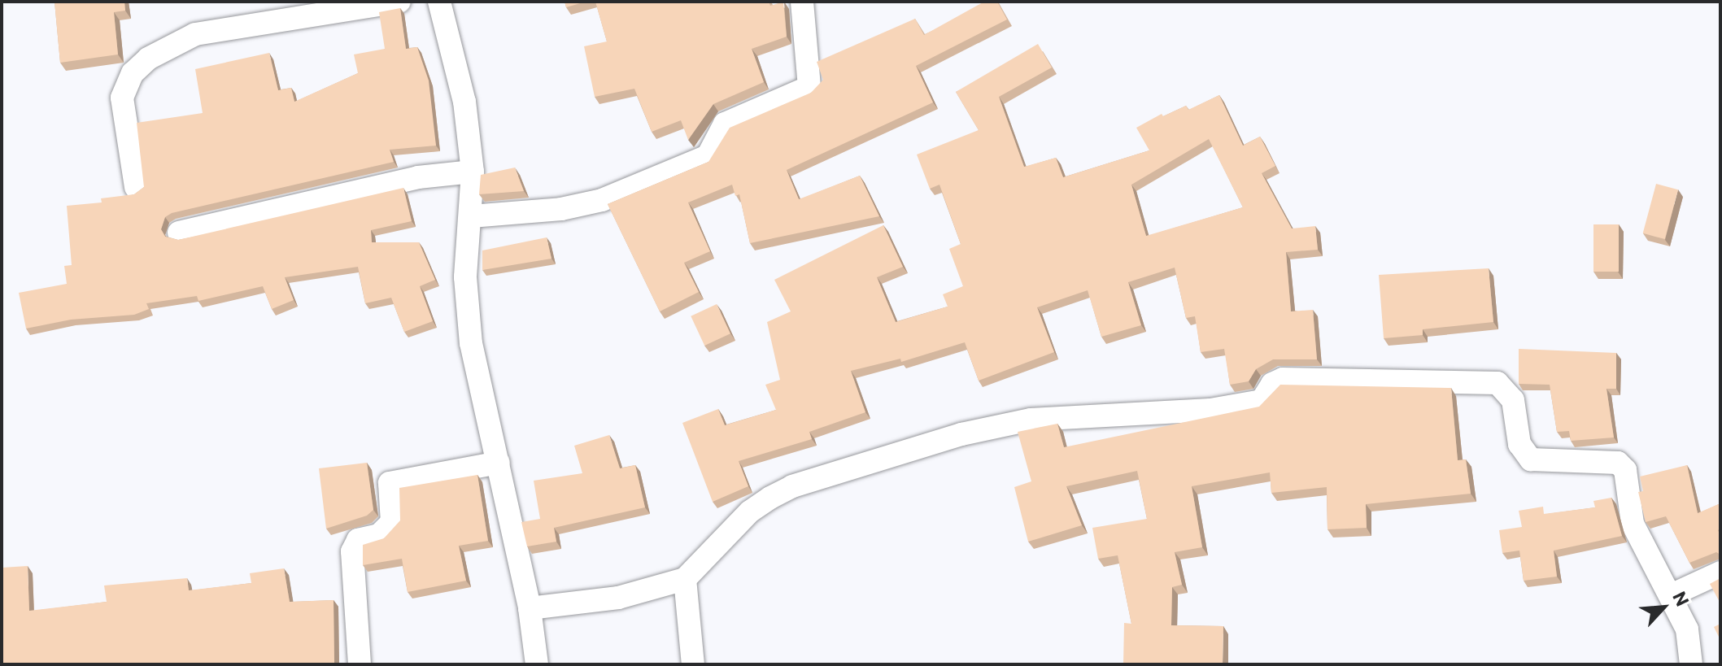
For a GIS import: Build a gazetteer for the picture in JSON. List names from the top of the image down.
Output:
{
  "north": "top right"
}
